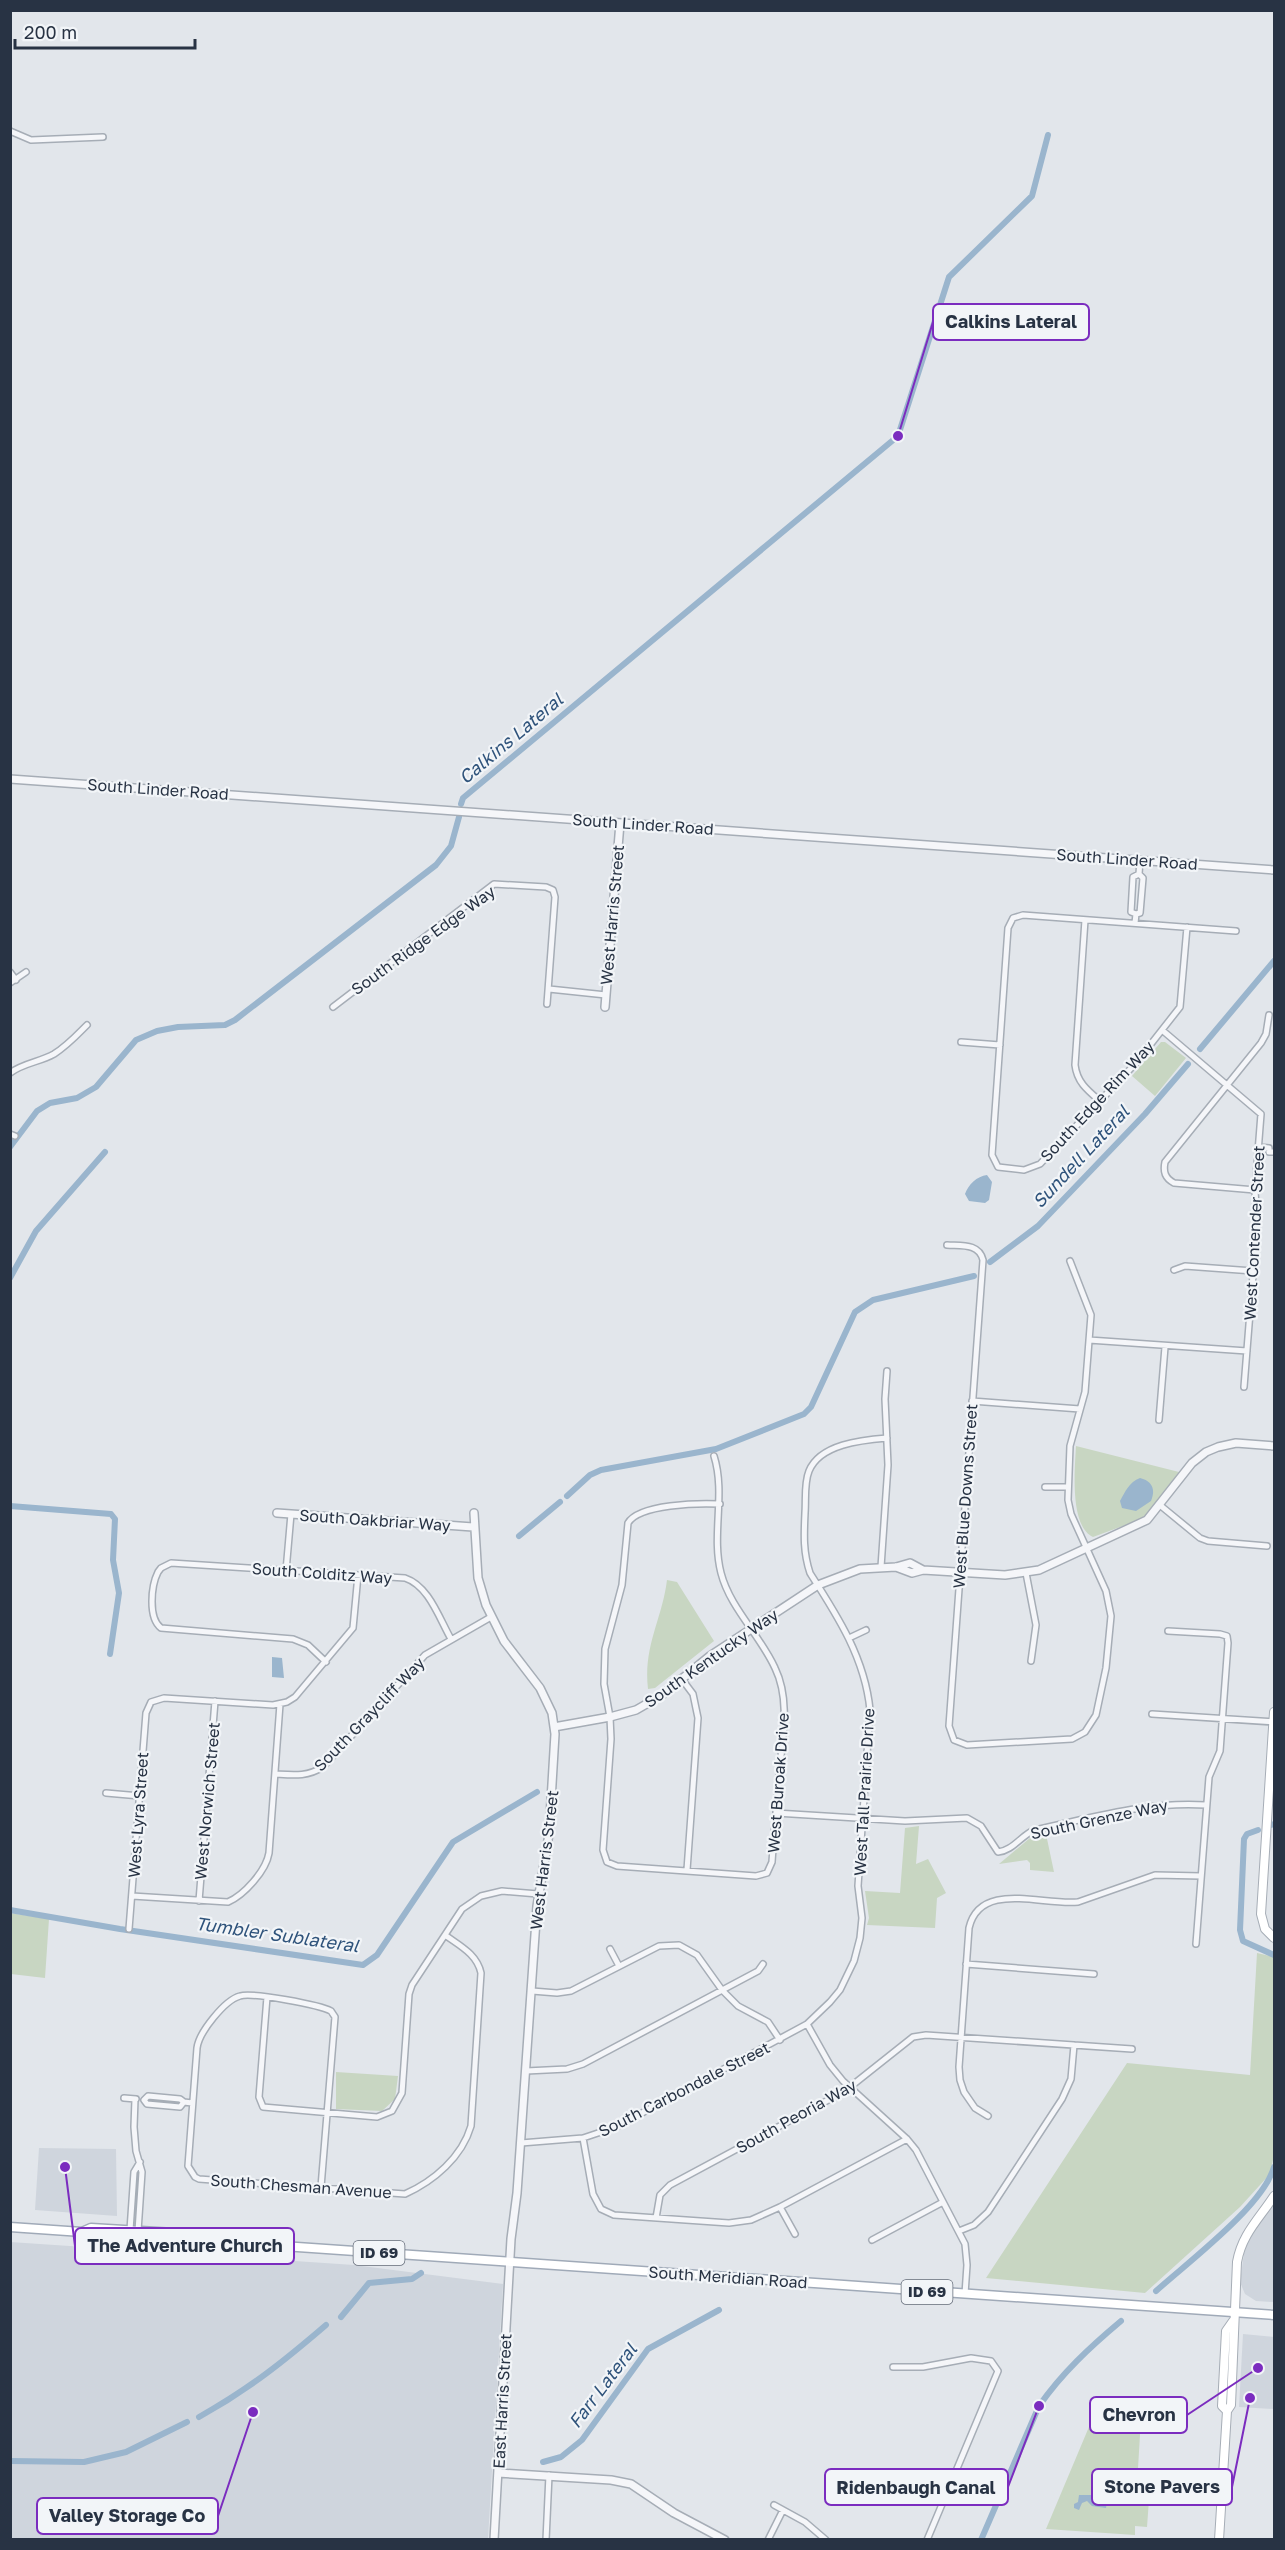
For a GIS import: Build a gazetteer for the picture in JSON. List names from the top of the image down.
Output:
{
  "streets": {
    "main road": ["ID 69", "South Meridian Road"],
    "street": [
      "South Linder Road",
      "West Harris Street",
      "South Ridge Edge Way",
      "South Edge Rim Way",
      "West Contender Street",
      "West Blue Downs Street",
      "South Oakbriar Way",
      "South Colditz Way",
      "South Kentucky Way",
      "South Graycliff Way",
      "West Buroak Drive",
      "West Tall Prairie Drive",
      "West Norwich Street",
      "West Lyra Street",
      "South Grenze Way",
      "South Carbondale Street",
      "South Peoria Way",
      "South Chesman Avenue",
      "East Harris Street"
    ]
  },
  "crossings": [
    ["South Linder Road", "West Harris Street"],
    ["West Harris Street", "South Oakbriar Way"],
    ["West Harris Street", "South Kentucky Way"],
    ["West Harris Street", "South Graycliff Way"],
    ["West Harris Street", "South Carbondale Street"],
    ["West Harris Street", "South Meridian Road"],
    ["West Harris Street", "East Harris Street"],
    ["West Blue Downs Street", "South Kentucky Way"],
    ["South Colditz Way", "South Graycliff Way"],
    ["South Kentucky Way", "West Buroak Drive"],
    ["South Kentucky Way", "West Tall Prairie Drive"],
    ["West Tall Prairie Drive", "South Grenze Way"],
    ["West Tall Prairie Drive", "South Carbondale Street"],
    ["West Norwich Street", "West Lyra Street"],
    ["South Meridian Road", "East Harris Street"]
  ],
  "water": [
    "Calkins Lateral",
    "Sundell Lateral",
    "Tumbler Sublateral",
    "Farr Lateral"
  ],
  "places": [
    "Calkins Lateral",
    "The Adventure Church",
    "Chevron",
    "Stone Pavers",
    "Ridenbaugh Canal",
    "Valley Storage Co"
  ],
  "scale_bar": "200 m"
}
